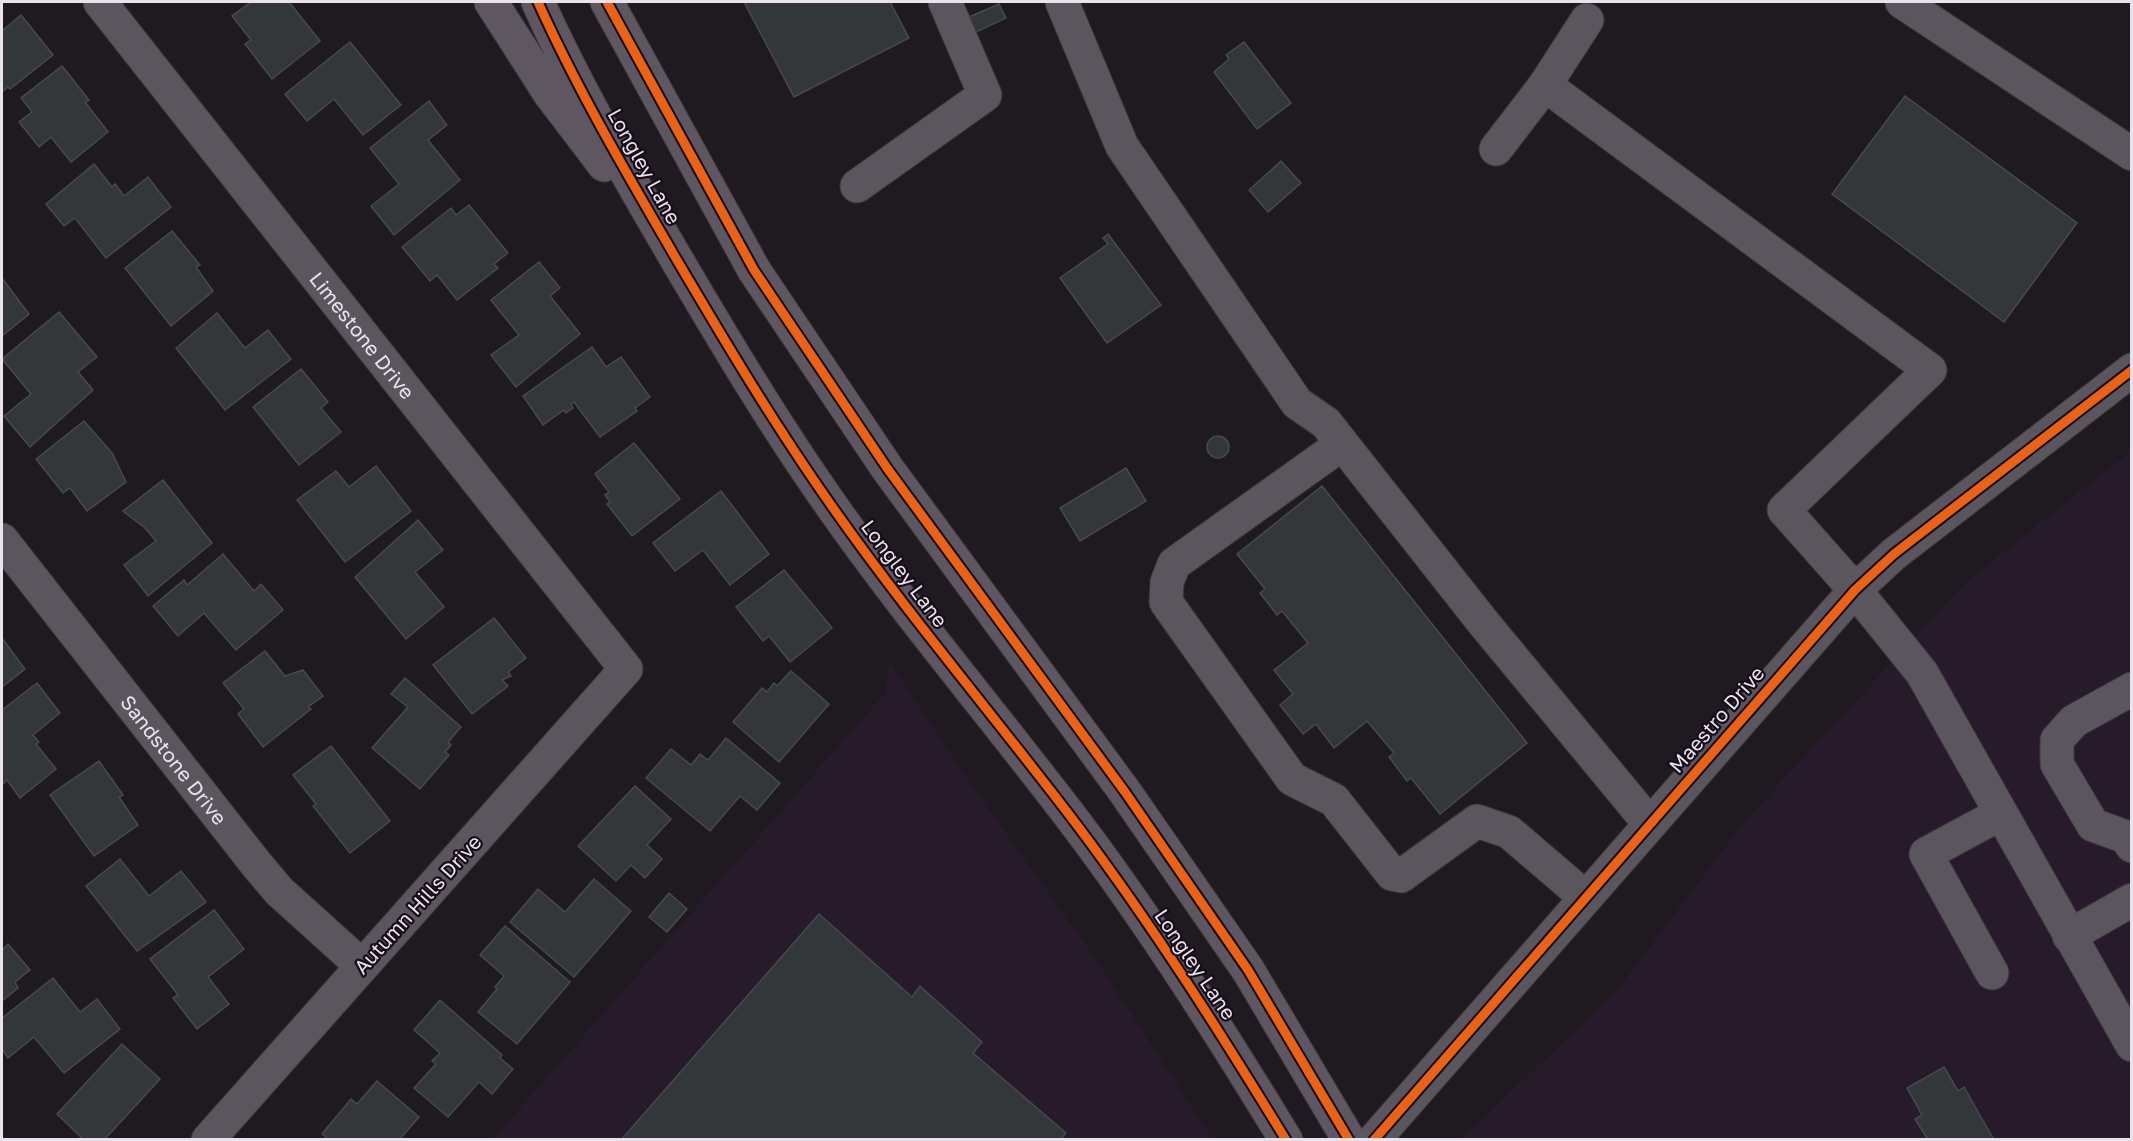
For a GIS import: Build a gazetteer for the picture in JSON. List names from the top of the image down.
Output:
{
  "streets": {
    "main road": ["Longley Lane"],
    "street": [
      "Limestone Drive",
      "Maestro Drive",
      "Sandstone Drive",
      "Autumn Hills Drive"
    ]
  },
  "crossings": [
    ["Limestone Drive", "Autumn Hills Drive"],
    ["Sandstone Drive", "Autumn Hills Drive"]
  ]
}
